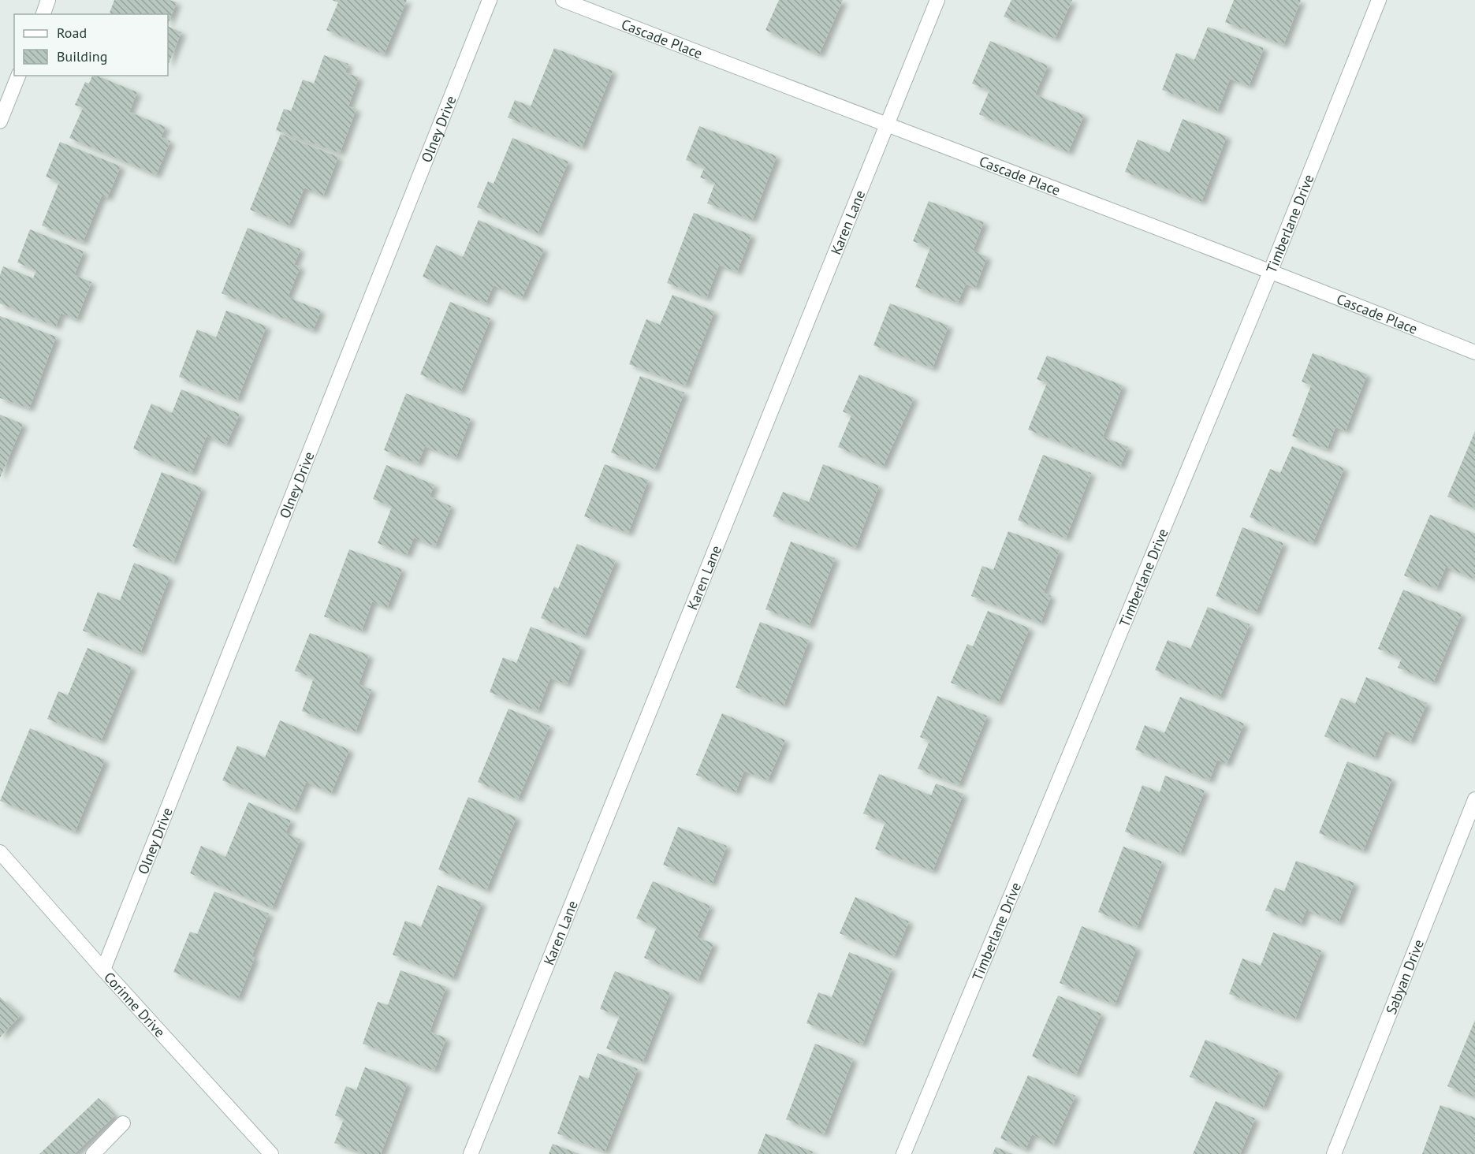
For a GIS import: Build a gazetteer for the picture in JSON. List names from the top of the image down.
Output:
{
  "streets": {
    "street": [
      "Cascade Place",
      "Olney Drive",
      "Karen Lane",
      "Timberlane Drive",
      "Sabyan Drive",
      "Corinne Drive"
    ]
  },
  "crossings": [
    ["Cascade Place", "Karen Lane"],
    ["Cascade Place", "Timberlane Drive"],
    ["Olney Drive", "Corinne Drive"]
  ],
  "legend": ["Road", "Building"]
}
